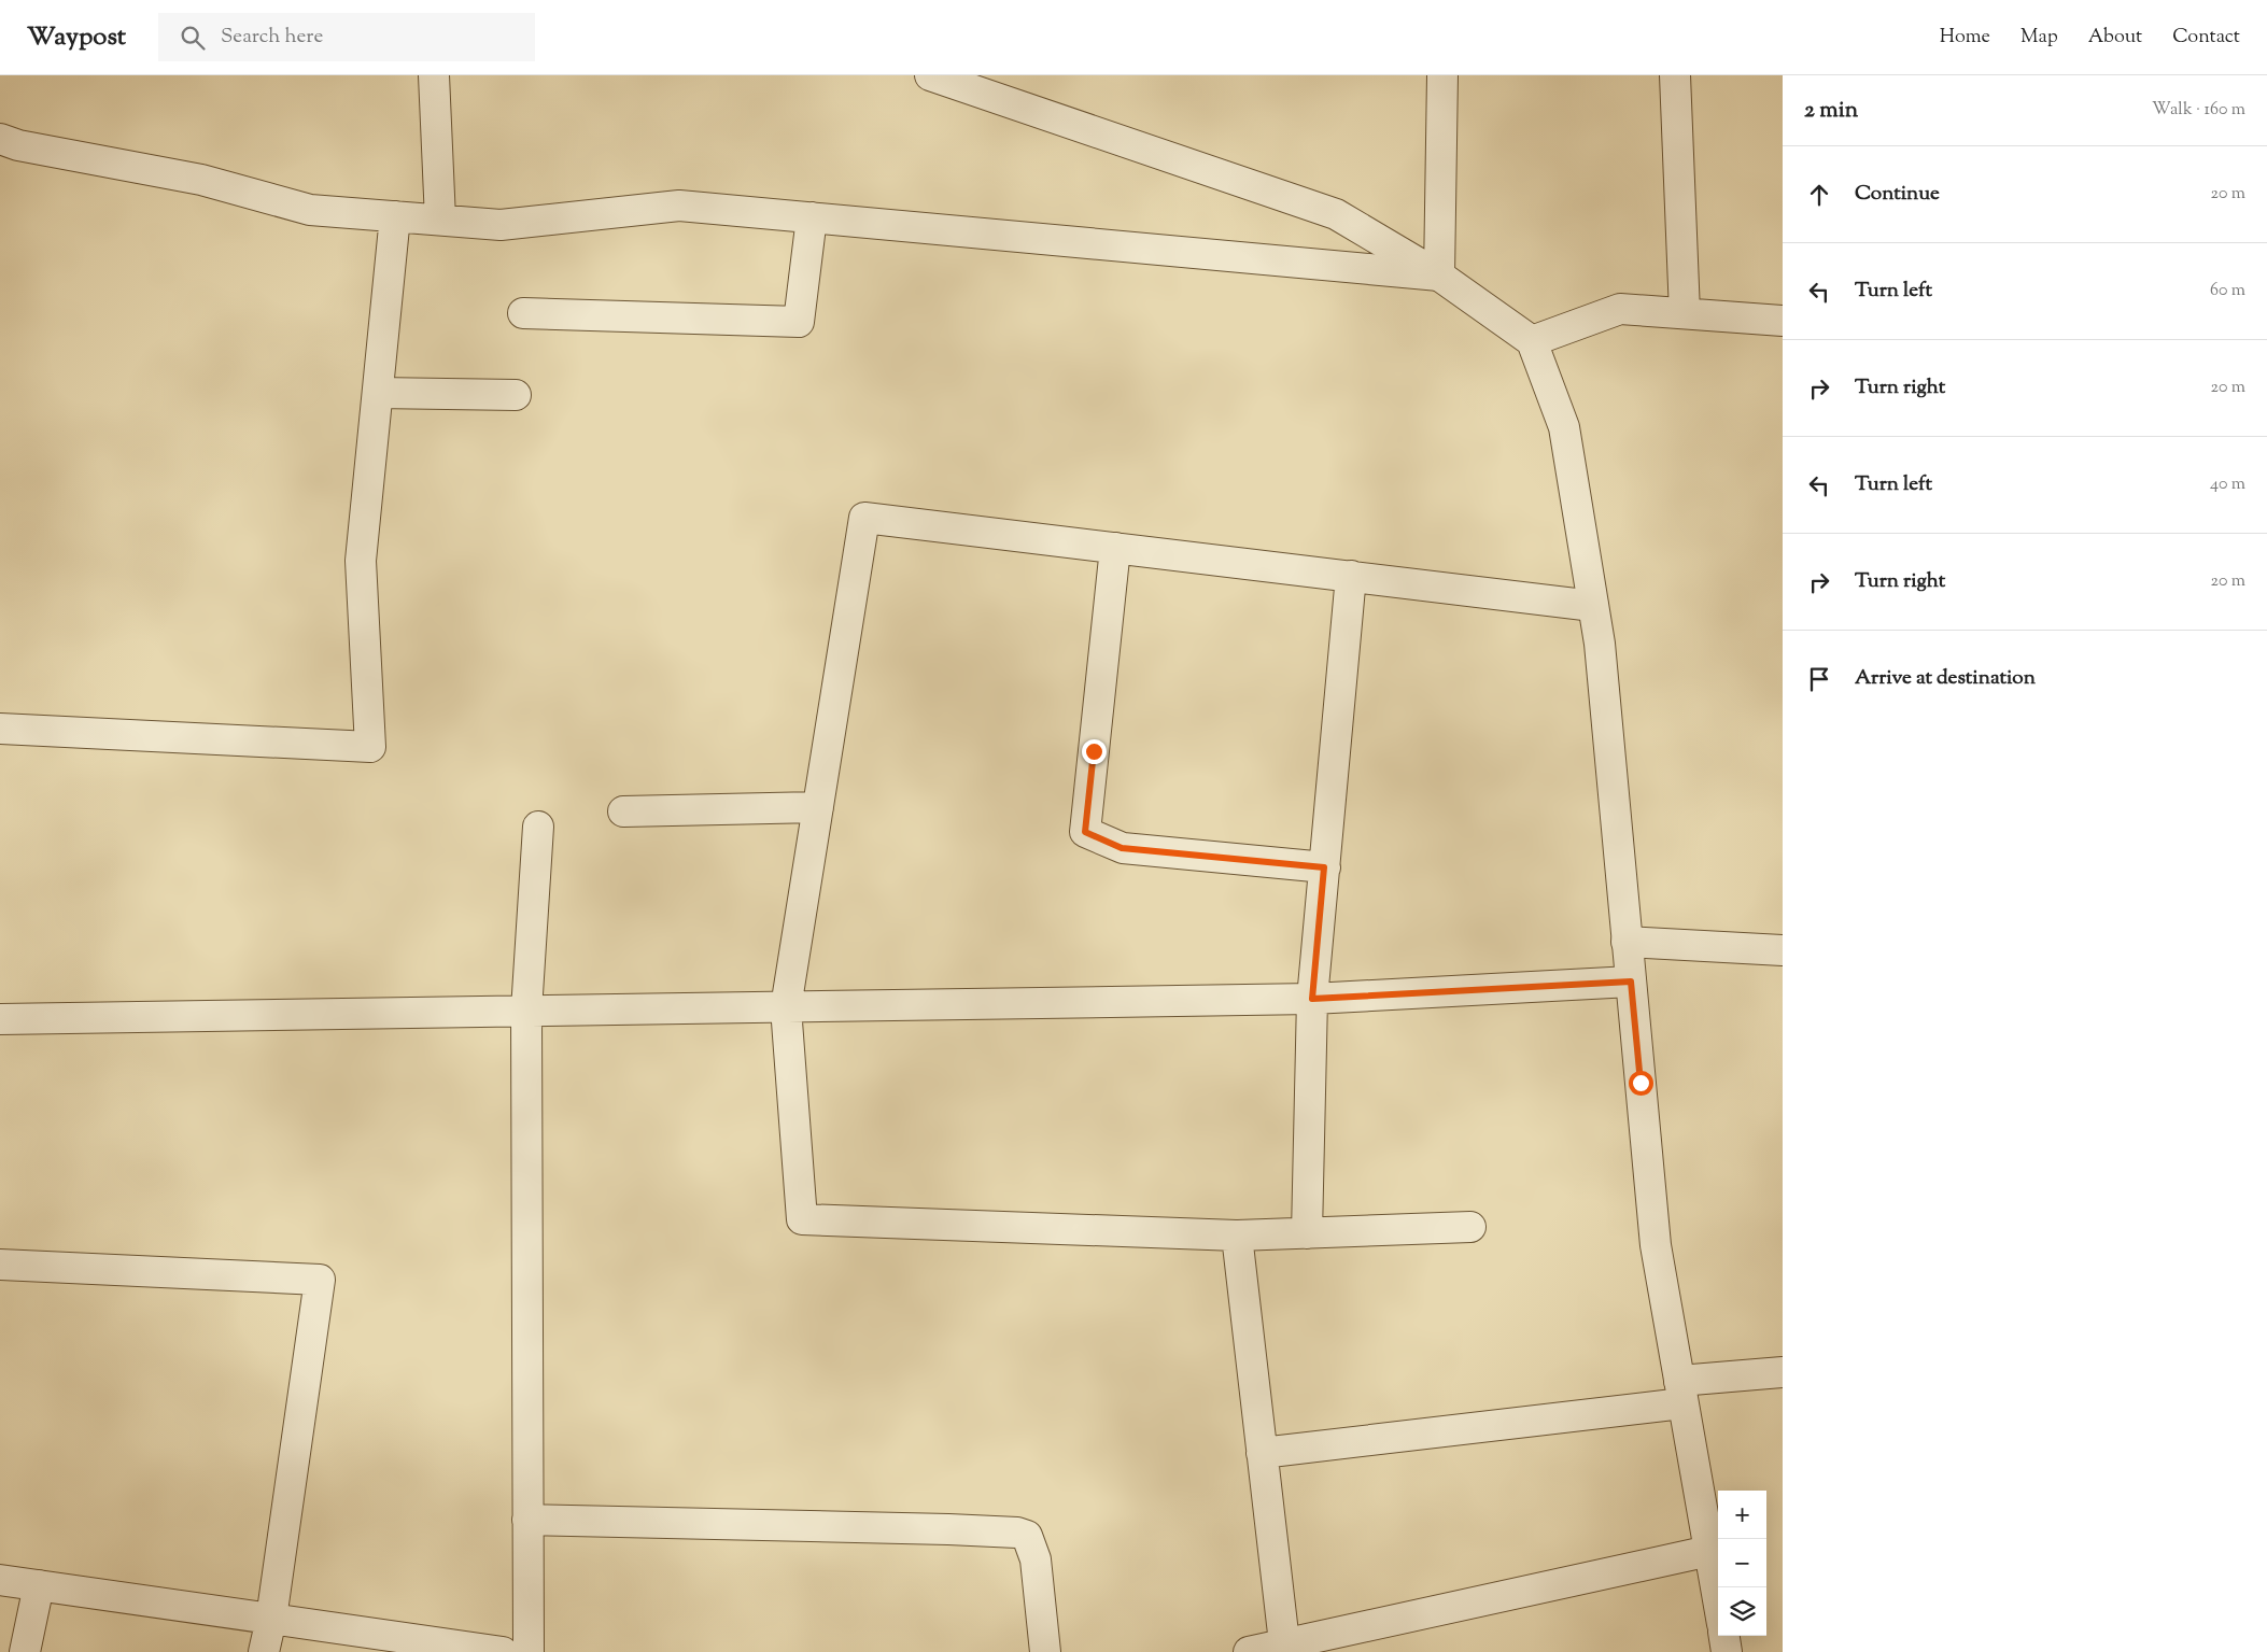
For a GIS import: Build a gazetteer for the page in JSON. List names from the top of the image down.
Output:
{
  "page": {
    "header": "Waypost",
    "search": "Search here",
    "nav": [
      "Home",
      "Map",
      "About",
      "Contact"
    ],
    "heading": ["2 min", "Walk · 160 m"],
    "list": [
      ["Continue", "20 m"],
      ["Turn left", "60 m"],
      ["Turn right", "20 m"],
      ["Turn left", "40 m"],
      ["Turn right", "20 m"],
      "Arrive at destination"
    ],
    "map_buttons": ["+", "−"]
  }
}
